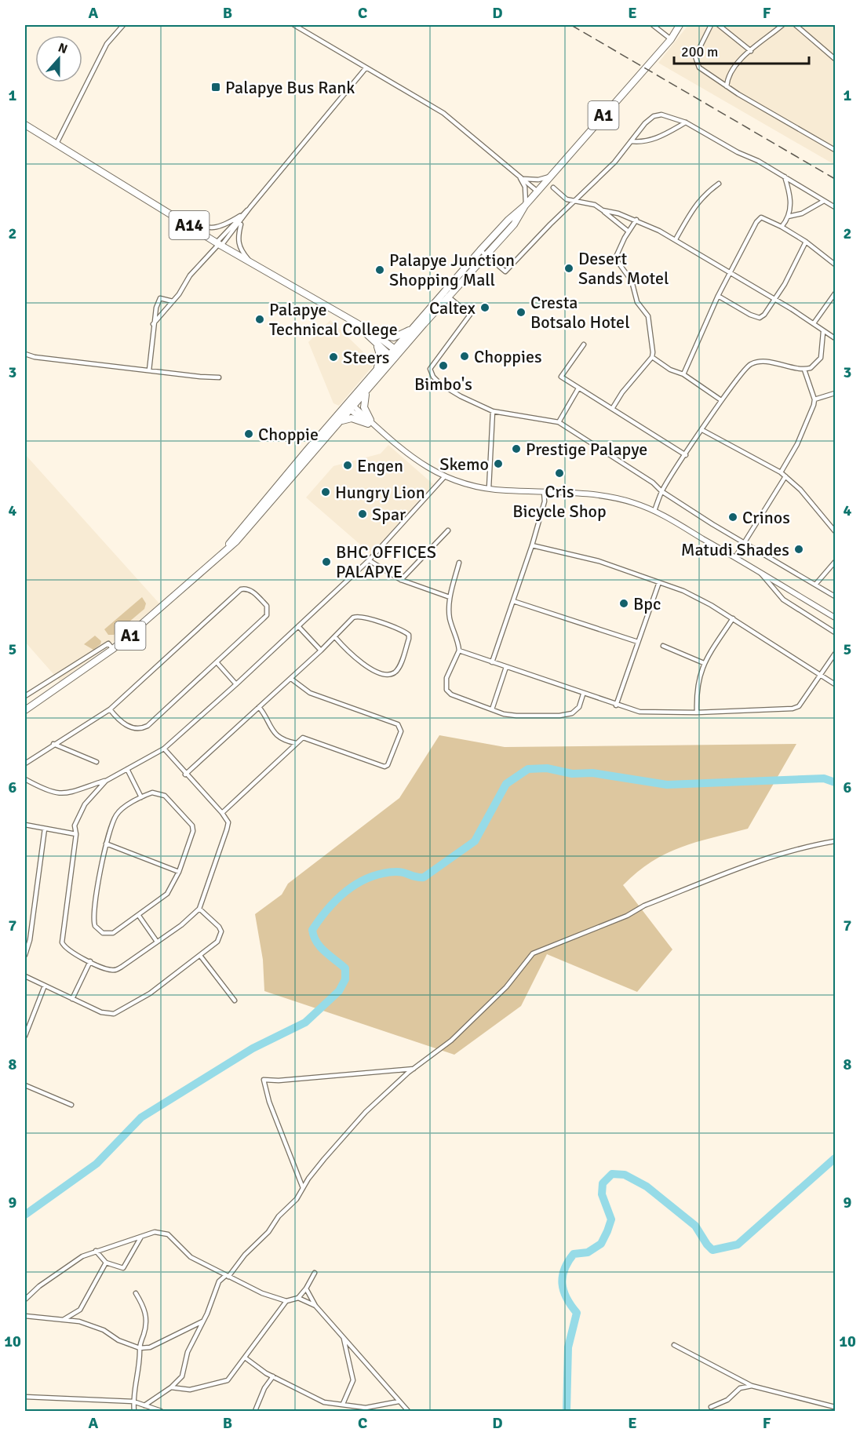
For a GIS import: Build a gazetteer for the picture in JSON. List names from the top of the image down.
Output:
{
  "streets": {
    "highway": ["A1", "A14"]
  },
  "crossings": [
    ["A1", "A14"]
  ],
  "places": {
    "transit": ["Palapye Bus Rank"],
    "other": [
      "Desert Sands Motel",
      "Palapye Junction Shopping Mall",
      "Caltex",
      "Cresta Botsalo Hotel",
      "Palapye Technical College",
      "Choppies",
      "Steers",
      "Bimbo's",
      "Choppie",
      "Prestige Palapye",
      "Skemo",
      "Engen",
      "Cris Bicycle Shop",
      "Hungry Lion",
      "Spar",
      "Crinos",
      "Matudi Shades",
      "BHC OFFICES PALAPYE",
      "Bpc"
    ]
  },
  "scale_bar": "200 m",
  "north": "top",
  "grid": {
    "columns": [
      "A",
      "B",
      "C",
      "D",
      "E",
      "F"
    ],
    "rows": [
      "1",
      "2",
      "3",
      "4",
      "5",
      "6",
      "7",
      "8",
      "9",
      "10"
    ]
  }
}
